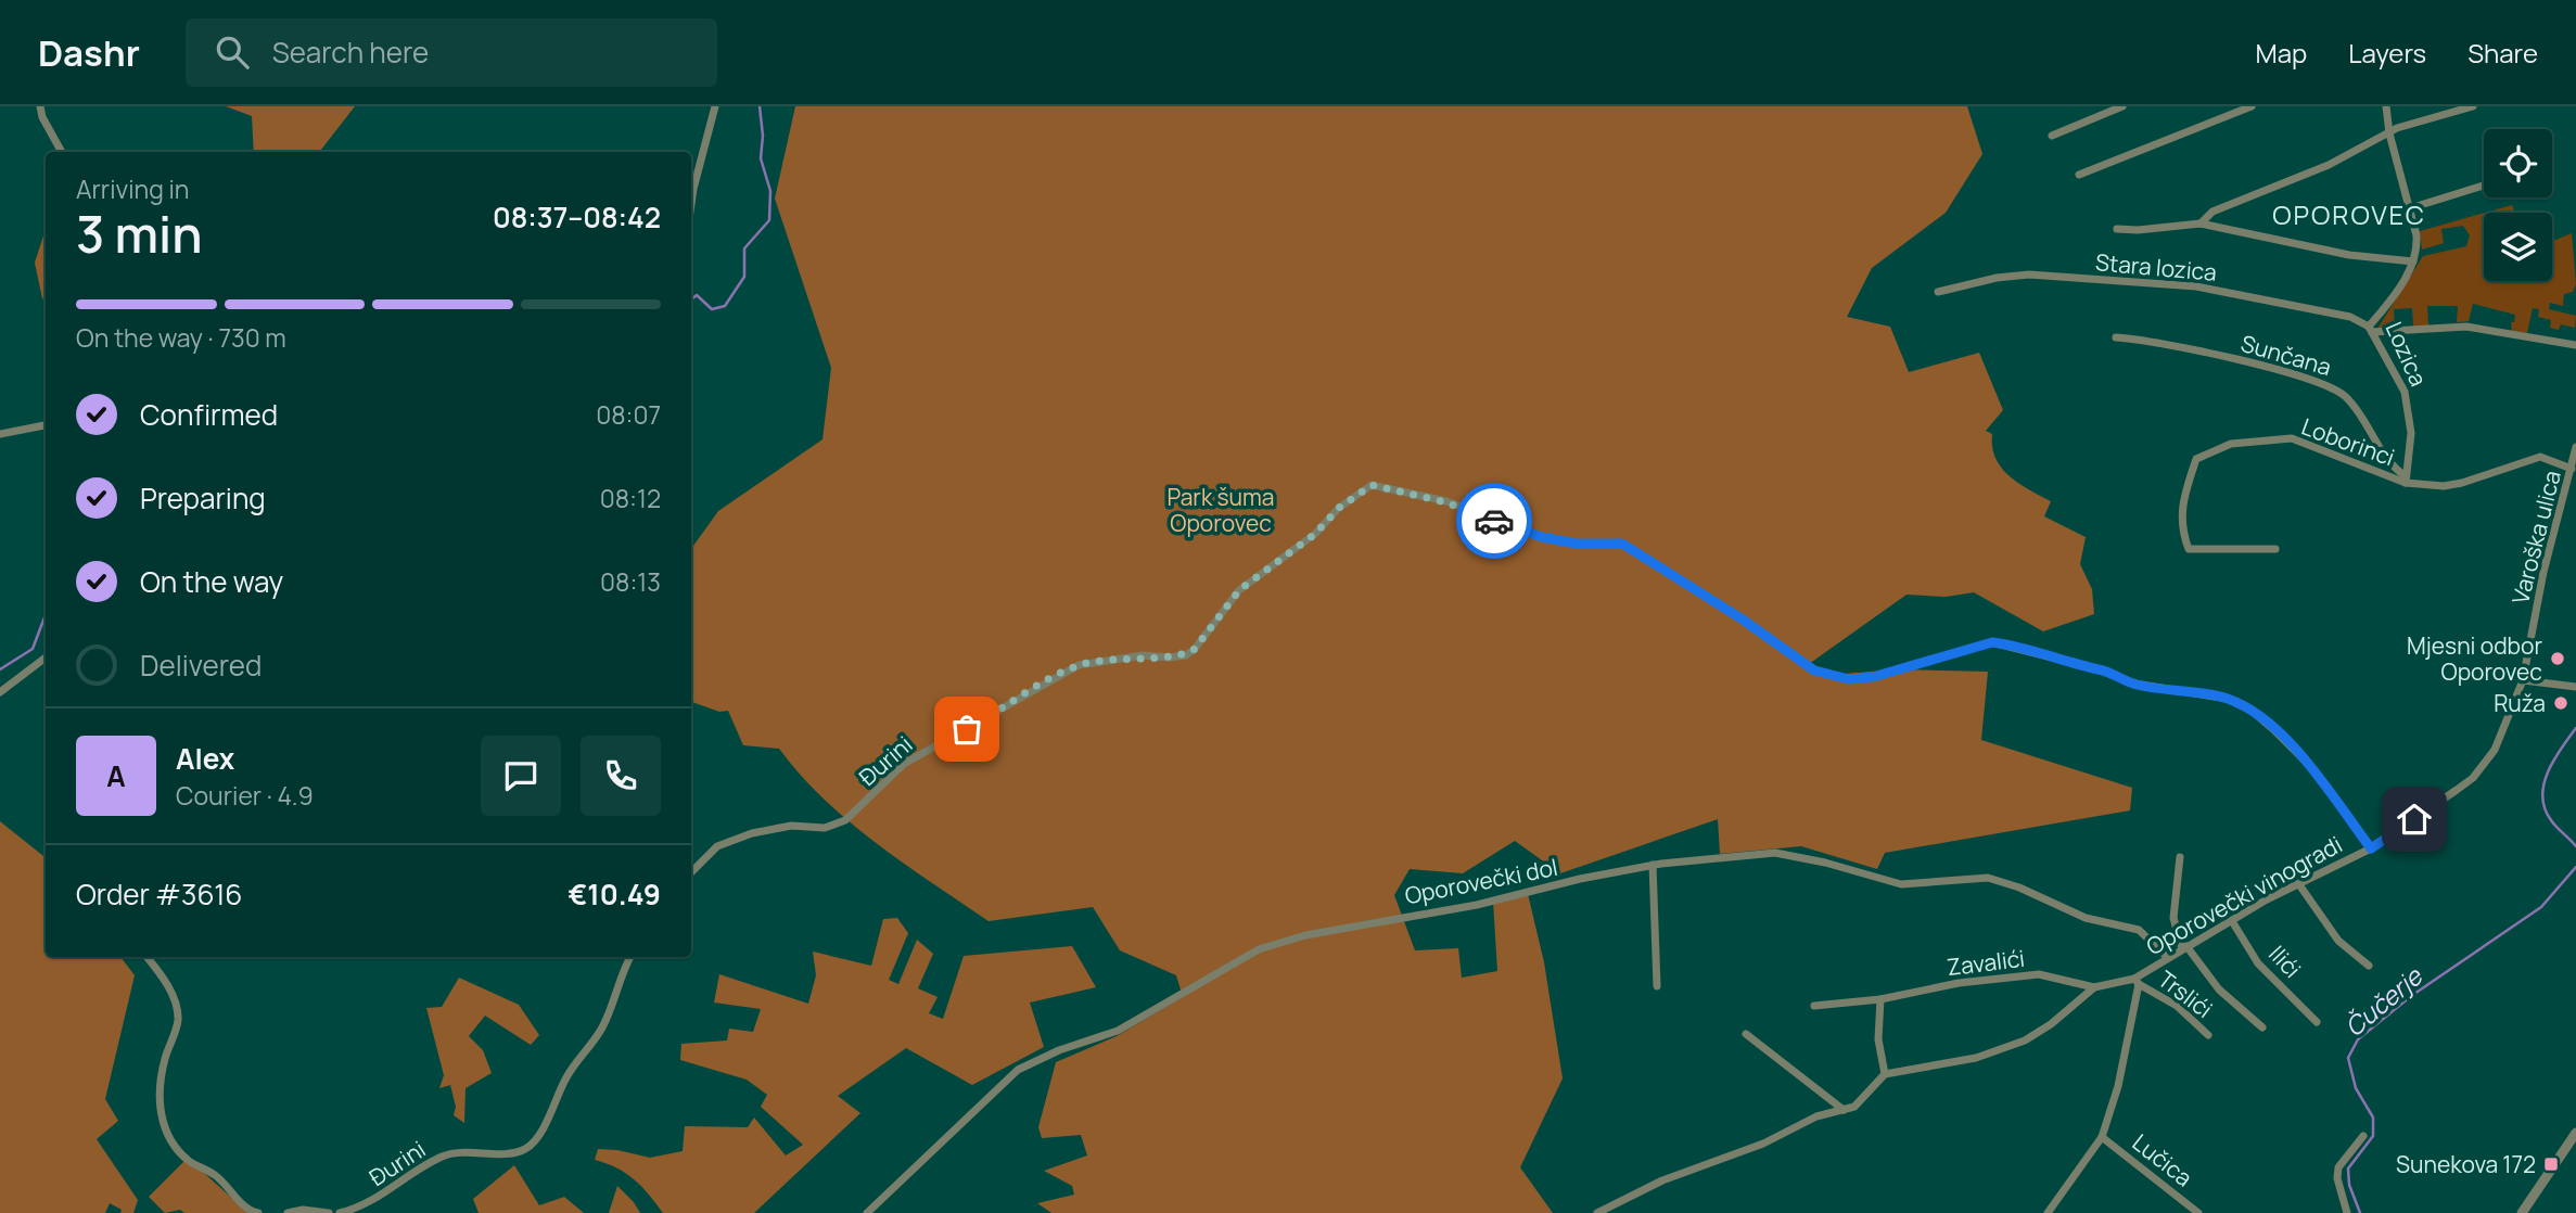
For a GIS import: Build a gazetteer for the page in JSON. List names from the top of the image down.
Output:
{
  "streets": {
    "street": [
      "Stara lozica",
      "Lozica",
      "Sunčana",
      "Loborinci",
      "Varoška ulica",
      "Đurini",
      "Oporovečki dol",
      "Oporovečki vinogradi",
      "Ilići",
      "Zavalići",
      "Trslići",
      "Lučica"
    ]
  },
  "crossings": [
    ["Stara lozica", "Lozica"],
    ["Lozica", "Sunčana"],
    ["Lozica", "Loborinci"],
    ["Sunčana", "Loborinci"],
    ["Loborinci", "Varoška ulica"],
    ["Varoška ulica", "Oporovečki vinogradi"],
    ["Đurini", "Oporovečki vinogradi"],
    ["Oporovečki dol", "Oporovečki vinogradi"],
    ["Oporovečki vinogradi", "Ilići"],
    ["Oporovečki vinogradi", "Zavalići"],
    ["Oporovečki vinogradi", "Trslići"]
  ],
  "districts": ["OPOROVEC"],
  "water": ["Čučerje"],
  "parks": ["Park šuma Oporovec"],
  "places": {
    "other": ["Mjesni odbor Oporovec", "Ruža"],
    "transit": ["Sunekova 172"]
  },
  "page": {
    "header": "Dashr",
    "search": "Search here",
    "nav": ["Map", "Layers", "Share"],
    "heading": ["3 min", "Arriving in", "08:37–08:42"],
    "panel": [
      "Alex",
      "Courier · 4.9",
      "Order #3616",
      "€10.49"
    ],
    "bar": "On the way · 730 m",
    "list": [
      ["Confirmed", "08:07"],
      ["Preparing", "08:12"],
      ["On the way", "08:13"],
      "Delivered"
    ],
    "round": "A"
  }
}
